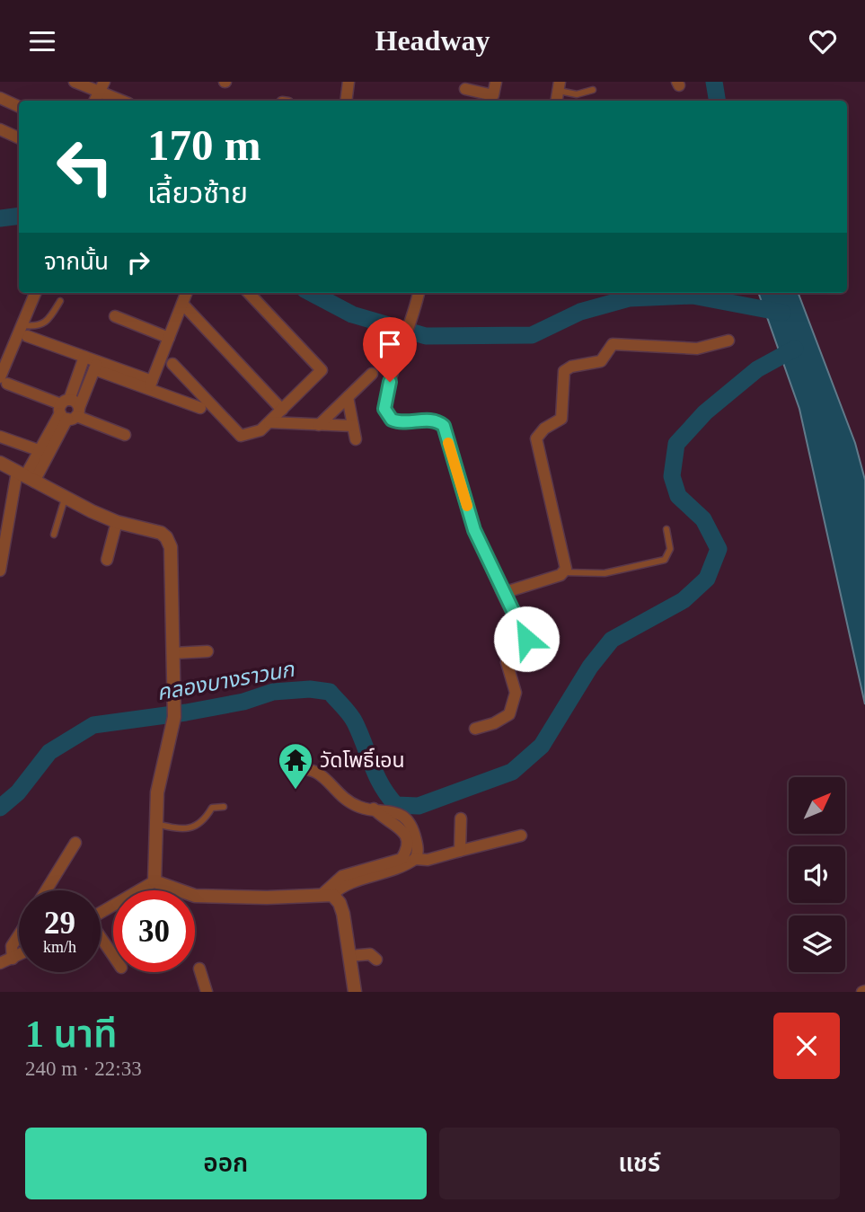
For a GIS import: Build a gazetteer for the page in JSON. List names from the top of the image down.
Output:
{
  "water": ["คลองบางราวนก"],
  "places": {
    "temple": ["วัดโพธิ์เอน"]
  },
  "north": "top right",
  "page": {
    "header": "Headway",
    "turn": ["170 m", "เลี้ยวซ้าย"],
    "then": "จากนั้น",
    "speed": "29 km/h",
    "limit": "30",
    "heading": ["1 นาที", "240 m · 22:33"],
    "buttons": ["ออก", "แชร์"]
  }
}
